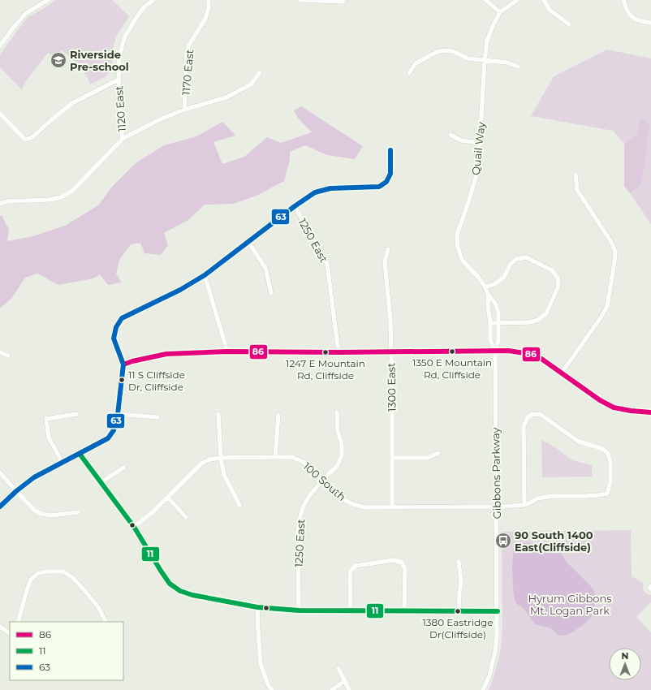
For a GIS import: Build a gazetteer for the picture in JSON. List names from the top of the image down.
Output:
{
  "streets": {
    "street": [
      "1170 East",
      "1120 East",
      "Quail Way",
      "1250 East",
      "1300 East",
      "Gibbons Parkway",
      "100 South"
    ]
  },
  "crossings": [
    ["Quail Way", "Gibbons Parkway"],
    ["1250 East", "100 South"],
    ["1300 East", "100 South"],
    ["Gibbons Parkway", "100 South"]
  ],
  "parks": ["Hyrum Gibbons Mt. Logan Park"],
  "places": {
    "school or university": ["Riverside Pre-school"],
    "other": [
      "1350 E Mountain Rd, Cliffside",
      "1247 E Mountain Rd, Cliffside",
      "11 S Cliffside Dr, Cliffside",
      "1380 Eastridge Dr(Cliffside)"
    ],
    "bus stop": ["90 South 1400 East(Cliffside)"]
  },
  "lines": ["transit line 63", "transit line 86", "transit line 11"],
  "legend": ["86", "11", "63"],
  "north": "top"
}
